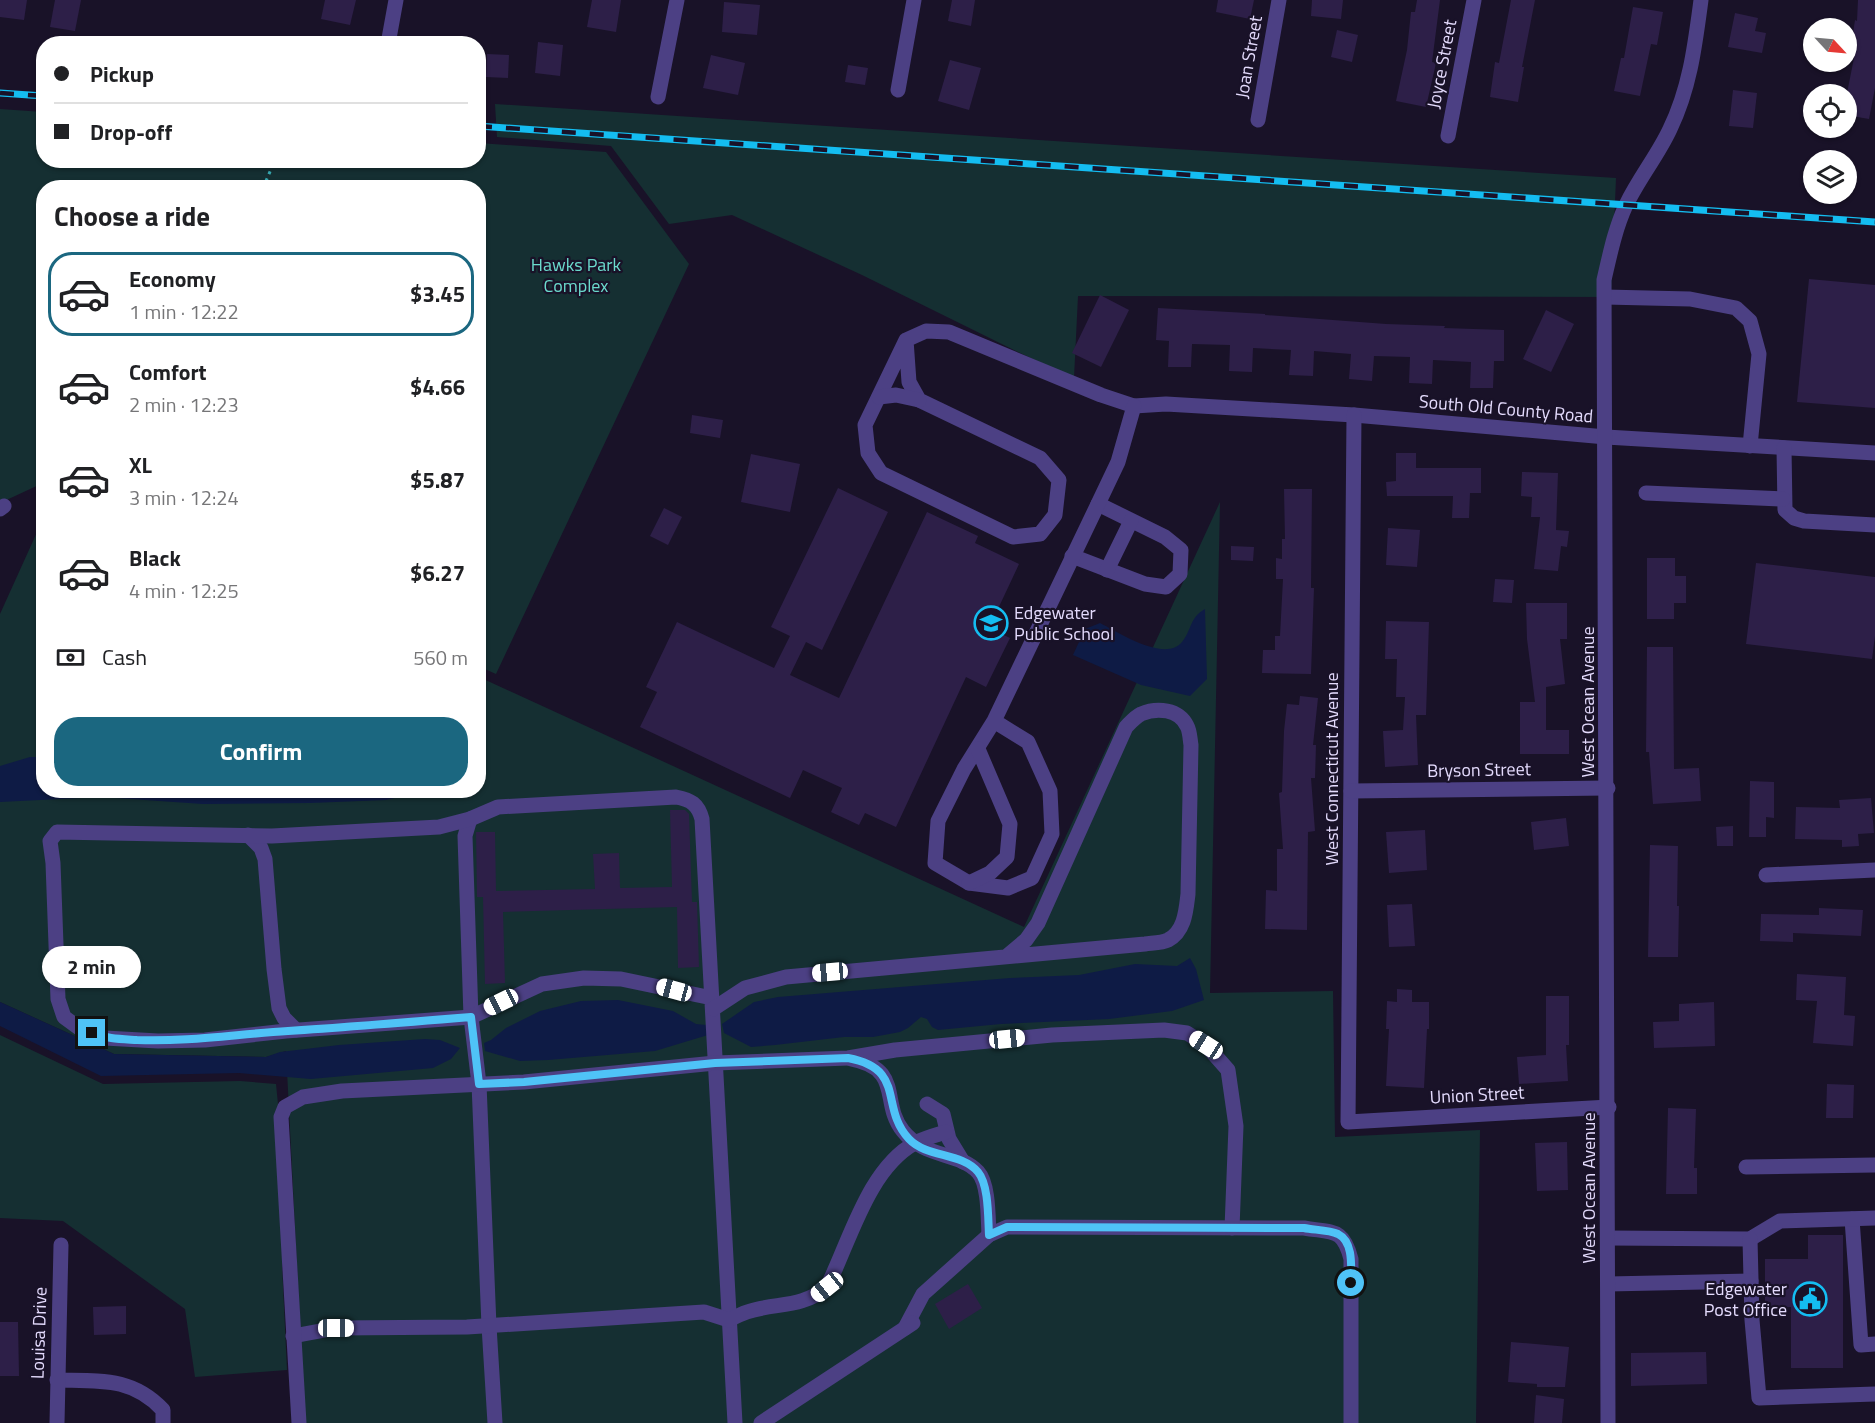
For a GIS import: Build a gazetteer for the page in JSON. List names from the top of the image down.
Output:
{
  "streets": {
    "street": [
      "Joan Street",
      "Joyce Street",
      "South Old County Road",
      "West Ocean Avenue",
      "West Connecticut Avenue",
      "Bryson Street",
      "Union Street",
      "Louisa Drive"
    ]
  },
  "crossings": [
    ["South Old County Road", "West Ocean Avenue"],
    ["South Old County Road", "West Connecticut Avenue"],
    ["West Ocean Avenue", "Bryson Street"],
    ["West Ocean Avenue", "Union Street"],
    ["West Connecticut Avenue", "Bryson Street"],
    ["West Connecticut Avenue", "Union Street"]
  ],
  "parks": ["Hawks Park Complex"],
  "places": {
    "school or university": ["Edgewater Public School"],
    "public building": ["Edgewater Post Office"]
  },
  "north": "bottom right",
  "page": {
    "banner": ["Pickup", "Drop-off"],
    "heading": "Choose a ride",
    "list": [
      {
        "name": "Economy",
        "note": "1 min · 12:22",
        "value": "$3.45"
      },
      {
        "name": "Comfort",
        "note": "2 min · 12:23",
        "value": "$4.66"
      },
      {
        "name": "XL",
        "note": "3 min · 12:24",
        "value": "$5.87"
      },
      {
        "name": "Black",
        "note": "4 min · 12:25",
        "value": "$6.27"
      }
    ],
    "pay": ["Cash", "560 m"],
    "buttons": "Confirm",
    "bubble": "2 min"
  }
}
